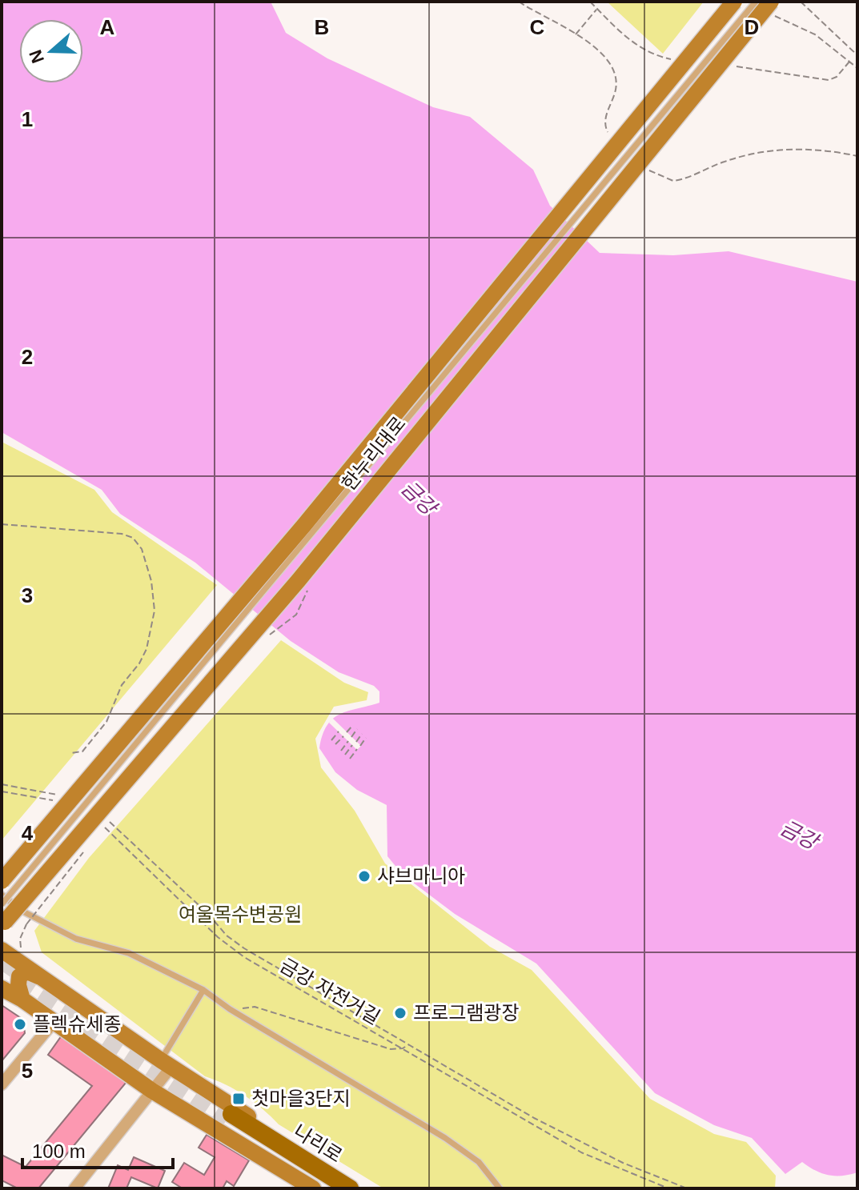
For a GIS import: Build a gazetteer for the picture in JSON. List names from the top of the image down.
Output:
{
  "streets": {
    "main road": ["나리로"],
    "street": ["한누리대로"],
    "path": ["금강 자전거길"]
  },
  "water": ["금강"],
  "parks": ["여울목수변공원"],
  "places": {
    "other": ["샤브마니아", "프로그램광장", "플렉슈세종"],
    "transit": ["첫마을3단지"]
  },
  "scale_bar": "100 m",
  "north": "left",
  "grid": {
    "columns": [
      "A",
      "B",
      "C",
      "D"
    ],
    "rows": [
      "1",
      "2",
      "3",
      "4",
      "5"
    ]
  }
}
